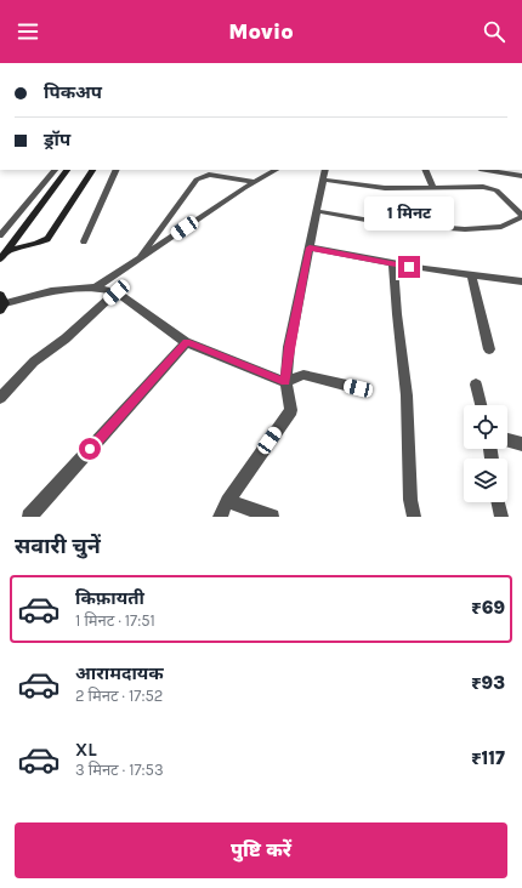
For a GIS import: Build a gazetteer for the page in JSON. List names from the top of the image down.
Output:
{
  "page": {
    "header": "Movio",
    "banner": ["पिकअप", "ड्रॉप"],
    "bubble": "1 मिनट",
    "heading": "सवारी चुनें",
    "list": [
      {
        "name": "किफ़ायती",
        "note": "1 मिनट · 17:51",
        "value": "₹69"
      },
      {
        "name": "आरामदायक",
        "note": "2 मिनट · 17:52",
        "value": "₹93"
      },
      {
        "name": "XL",
        "note": "3 मिनट · 17:53",
        "value": "₹117"
      }
    ],
    "buttons": "पुष्टि करें"
  }
}
